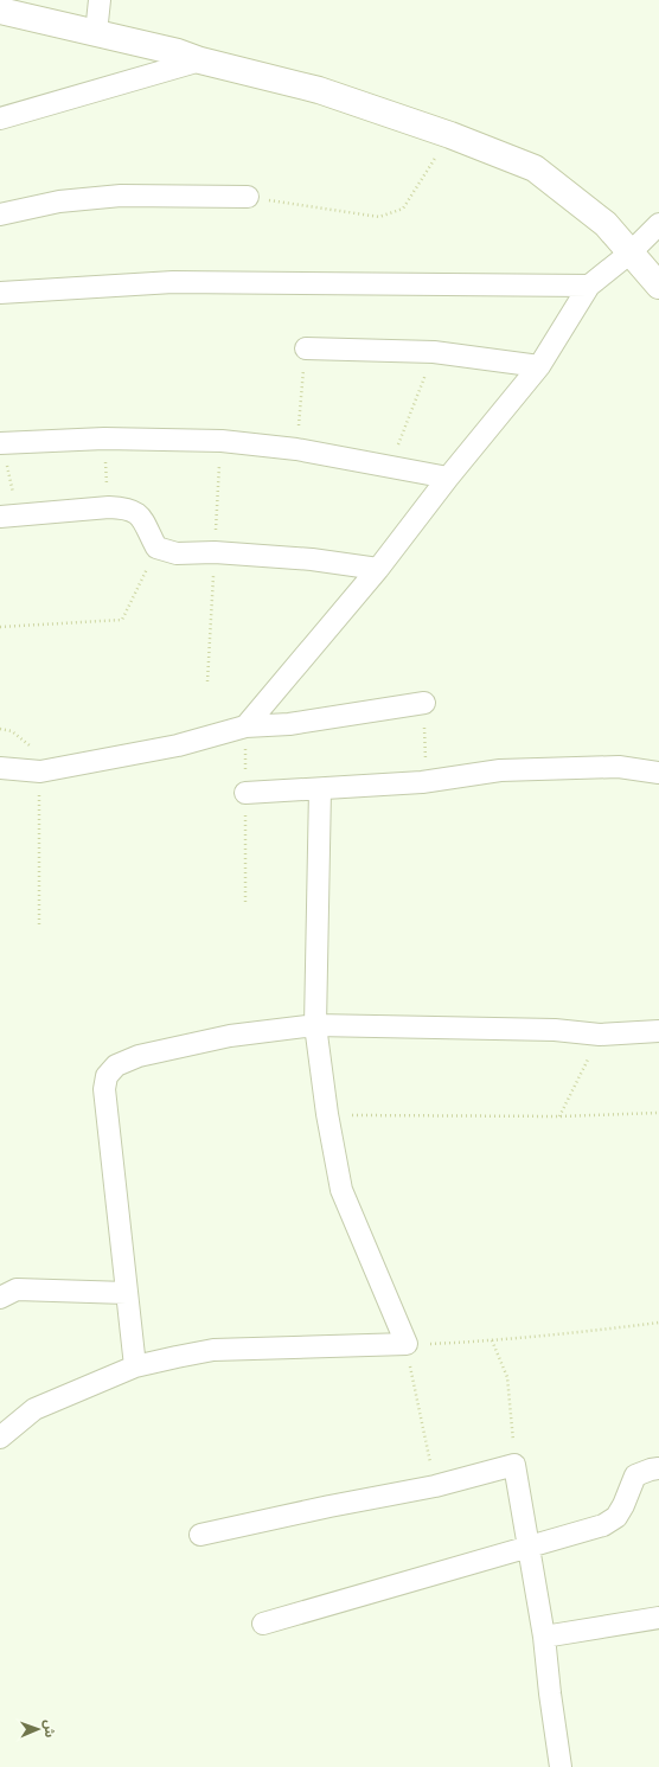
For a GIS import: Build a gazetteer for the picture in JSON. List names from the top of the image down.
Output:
{
  "north": "right"
}
